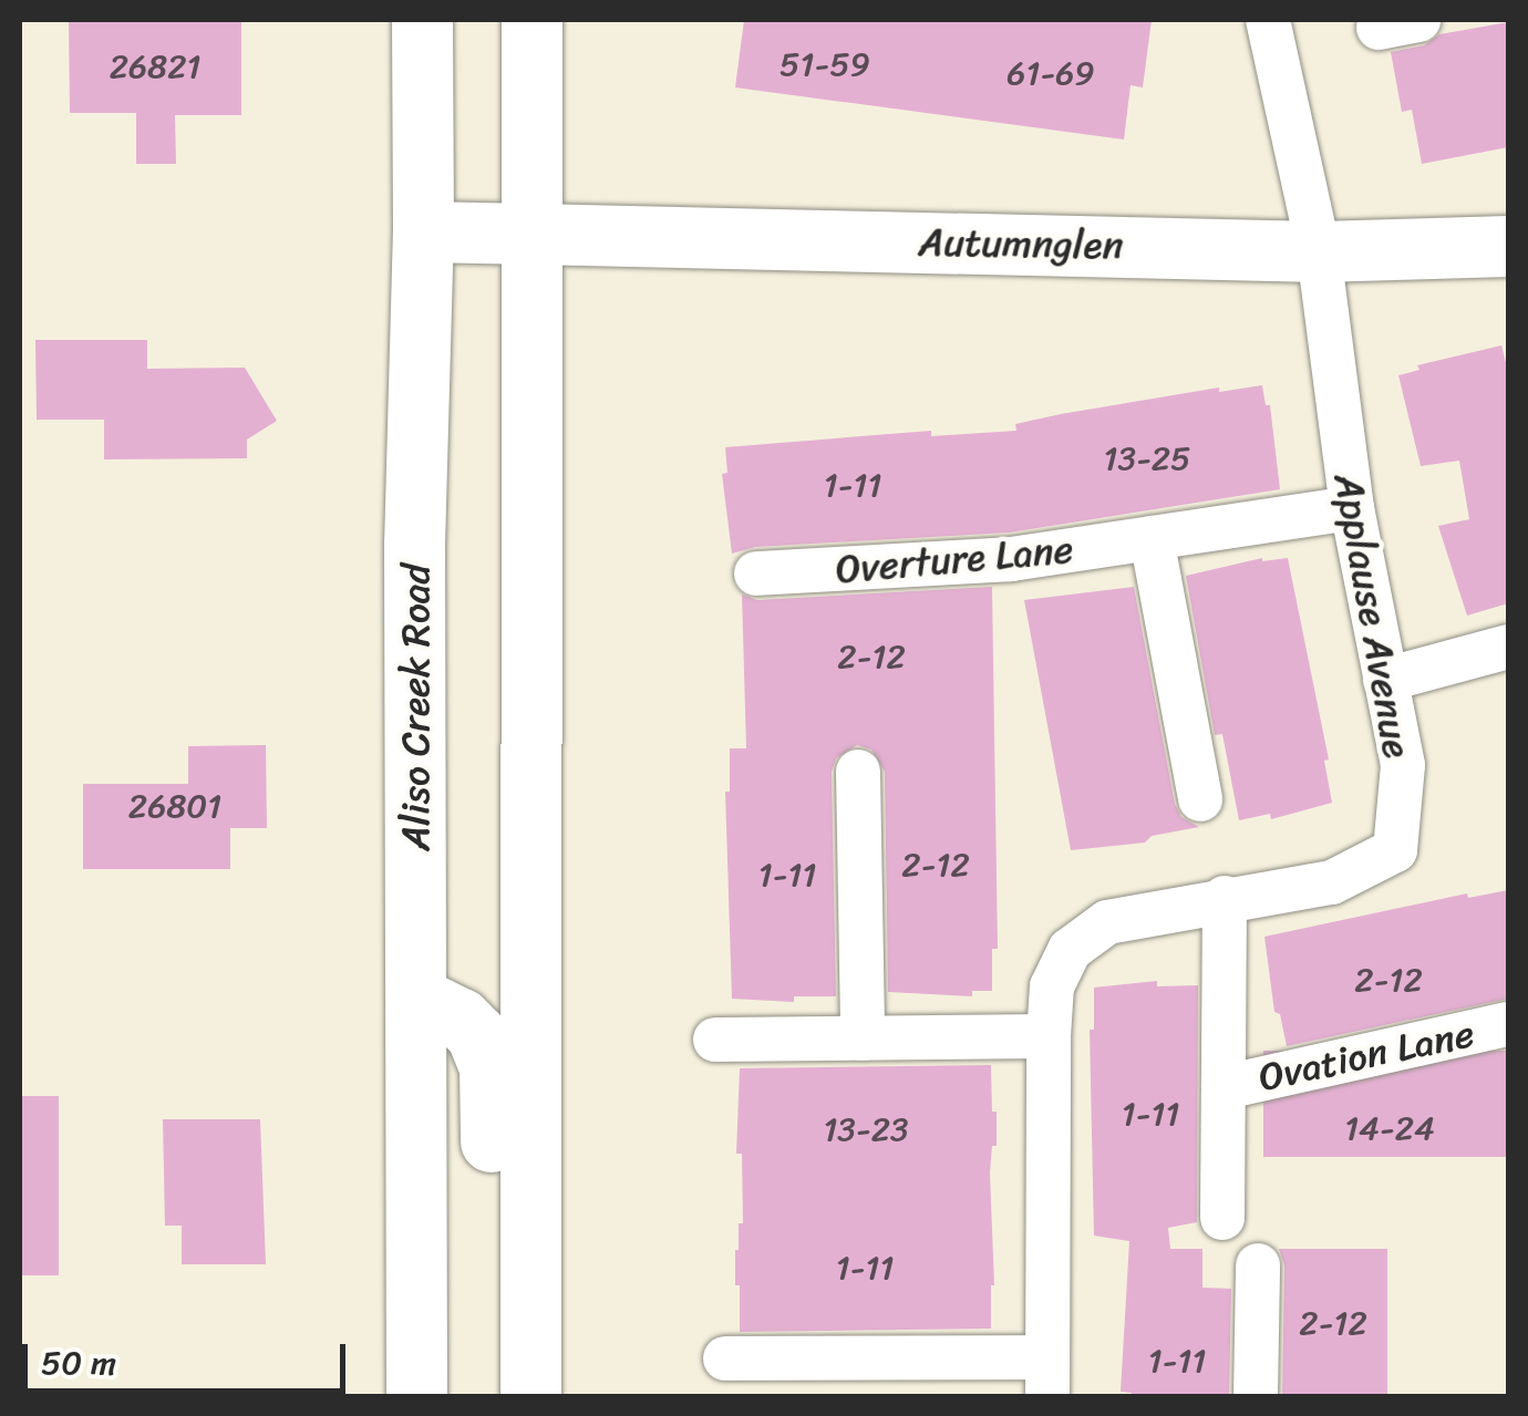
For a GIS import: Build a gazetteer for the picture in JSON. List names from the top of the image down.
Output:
{
  "streets": {
    "main road": ["Autumnglen", "Aliso Creek Road"],
    "street": ["Overture Lane", "Applause Avenue", "Ovation Lane"]
  },
  "crossings": [
    ["Autumnglen", "Applause Avenue"],
    ["Autumnglen", "Aliso Creek Road"],
    ["Overture Lane", "Applause Avenue"],
    ["Applause Avenue", "Ovation Lane"]
  ],
  "house_numbers": [
    "51-59",
    "26821",
    "61-69",
    "13-25",
    "1-11",
    "2-12",
    "26801",
    "2-12",
    "1-11",
    "2-12",
    "1-11",
    "14-24",
    "13-23",
    "1-11",
    "2-12",
    "1-11"
  ],
  "scale_bar": "50 m"
}
